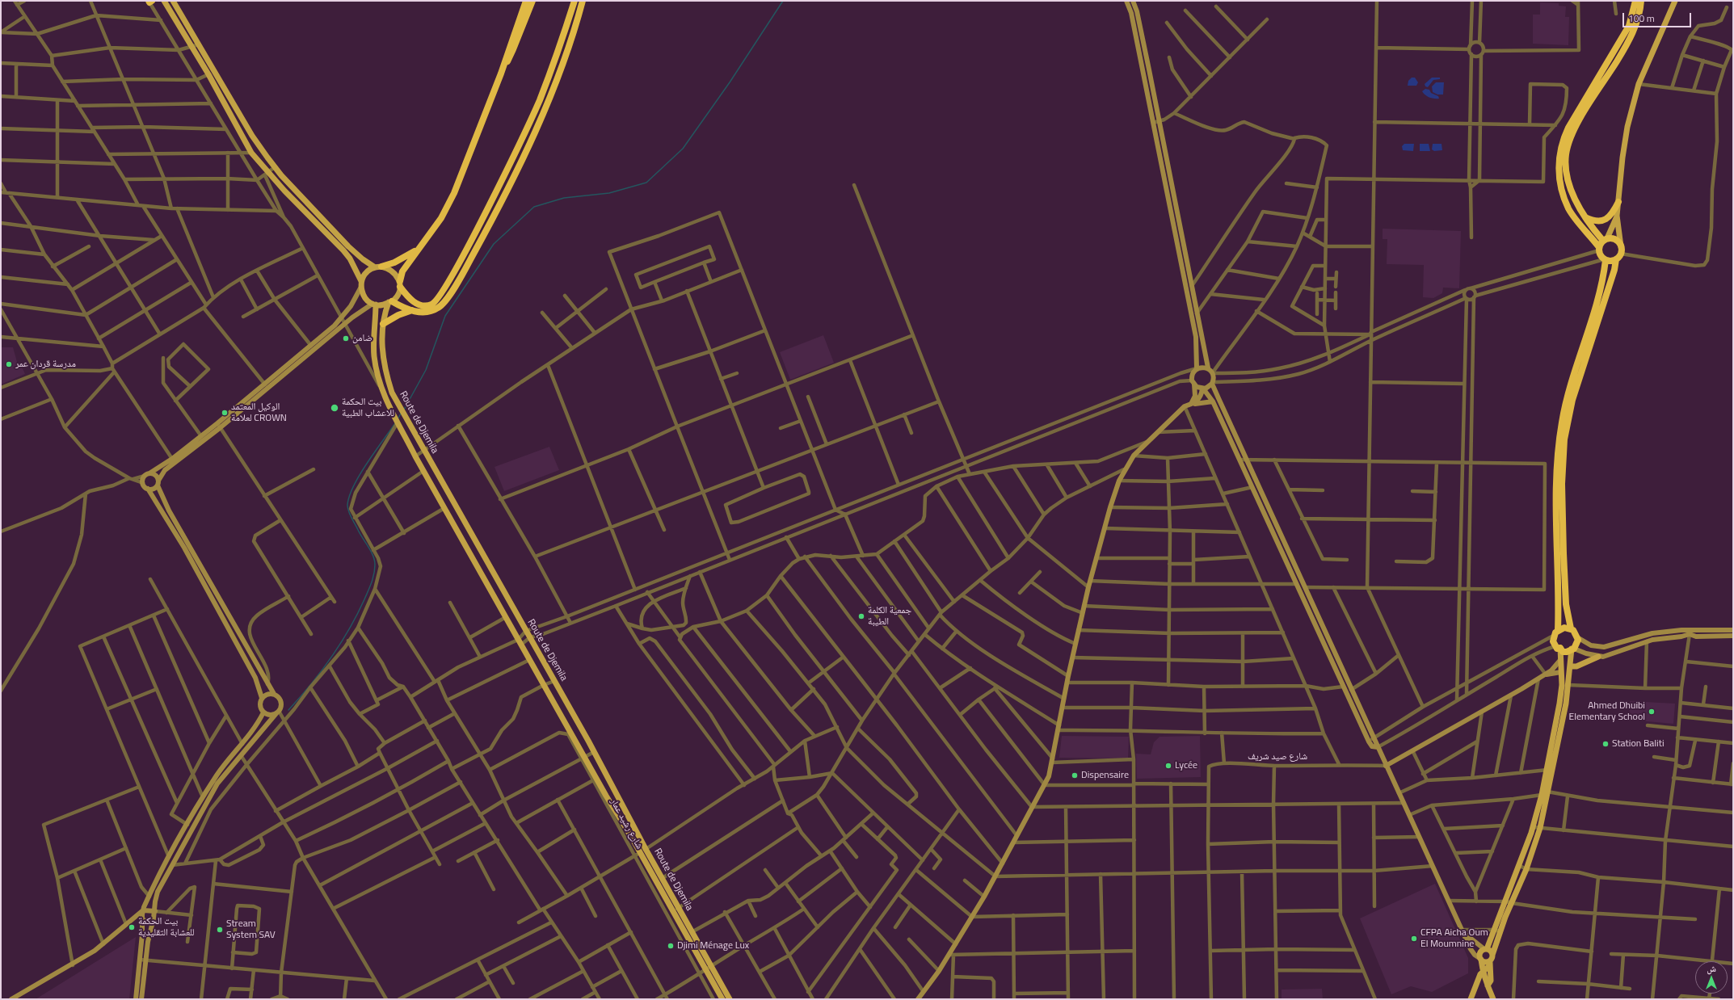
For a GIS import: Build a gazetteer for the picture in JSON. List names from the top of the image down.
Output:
{
  "streets": {
    "main road": ["Route de Djemila"],
    "street": ["شارع صيد شريف", "شارع رشيد عمار"]
  },
  "places": [
    "ضامن",
    "مدرسة قردان عمر",
    "بيت الحكمة للاعشاب الطبية",
    "الوكيل المعتمد لعلامة CROWN",
    "جمعية الكلمة الطيبة",
    "Ahmed Dhuibi Elementary School",
    "Station Baliti",
    "Lycée",
    "Dispensaire",
    "بيت الحكمة للعشابة التقليدية",
    "Stream System SAV",
    "CFPA Aicha Oum El Moumnine",
    "Djimi Ménage Lux"
  ],
  "scale_bar": "100 m",
  "north": "top"
}
